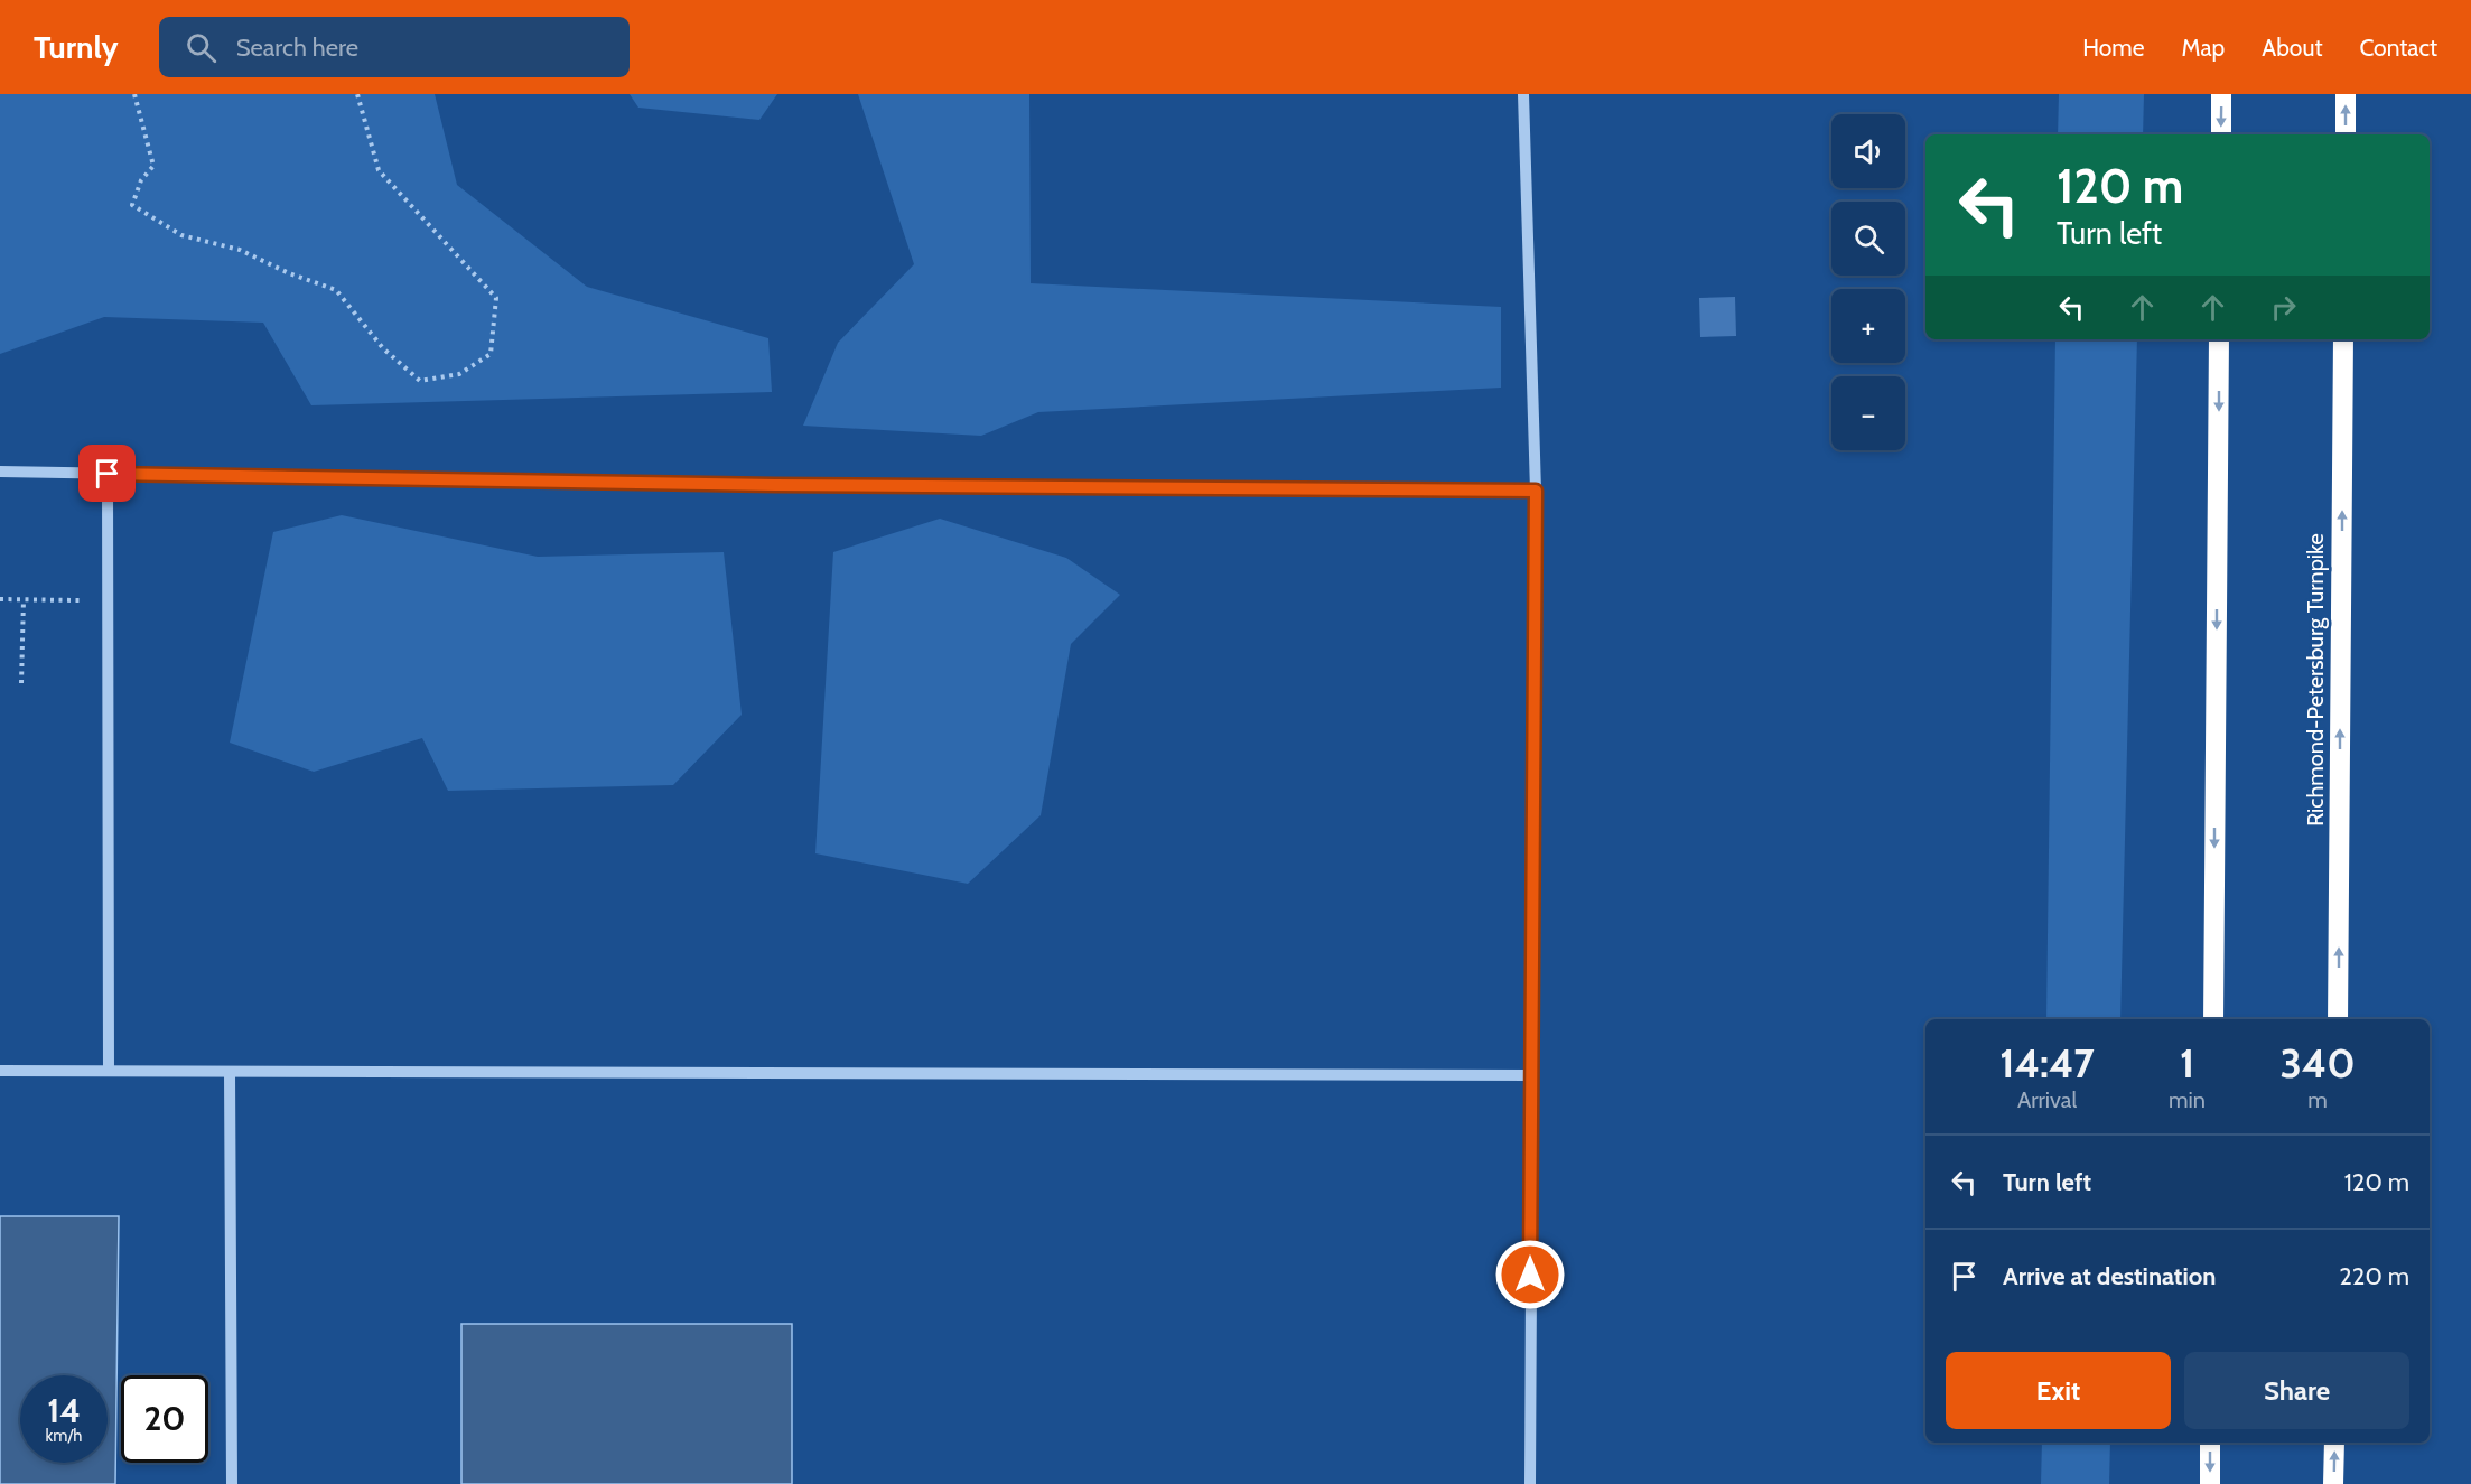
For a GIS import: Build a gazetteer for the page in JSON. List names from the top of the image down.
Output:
{
  "streets": {
    "highway": ["Richmond-Petersburg Turnpike"]
  },
  "page": {
    "header": "Turnly",
    "search": "Search here",
    "nav": [
      "Home",
      "Map",
      "About",
      "Contact"
    ],
    "map_buttons": ["+", "−"],
    "turn": ["120 m", "Turn left"],
    "eta": [
      "14:47",
      "Arrival",
      "1",
      "min",
      "340",
      "m"
    ],
    "list": [
      {
        "name": "Turn left",
        "value": "120 m"
      },
      {
        "name": "Arrive at destination",
        "value": "220 m"
      }
    ],
    "buttons": ["Exit", "Share"],
    "speed": "14 km/h",
    "limit": "20"
  }
}
